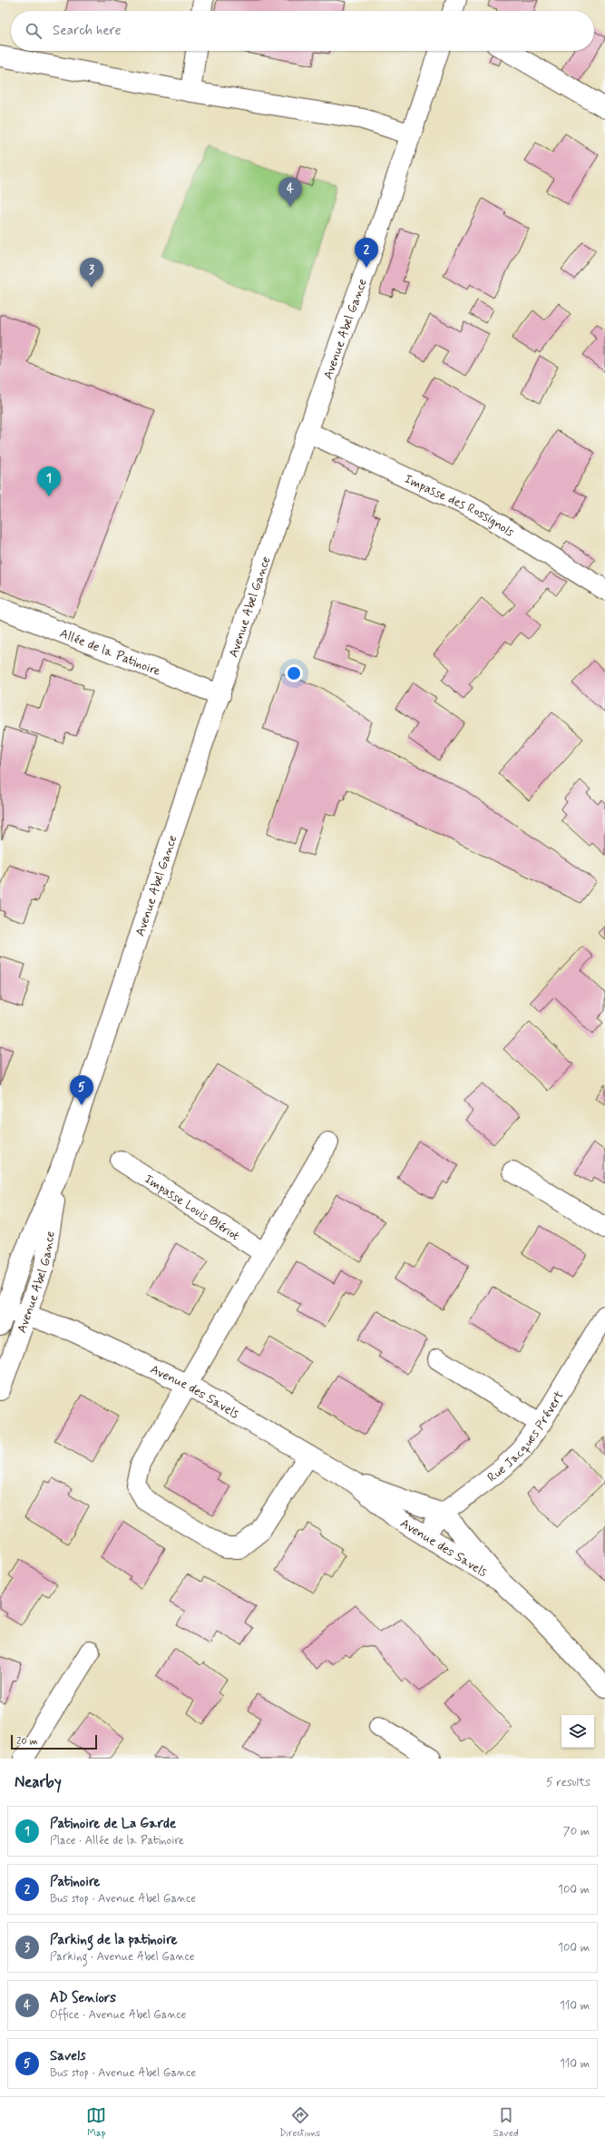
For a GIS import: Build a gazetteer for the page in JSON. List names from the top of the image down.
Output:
{
  "streets": {
    "street": [
      "Avenue Abel Gance",
      "Impasse des Rossignols",
      "Allée de la Patinoire",
      "Impasse Louis Blériot",
      "Avenue des Savels",
      "Rue Jacques Prévert"
    ]
  },
  "crossings": [
    ["Avenue Abel Gance", "Impasse des Rossignols"],
    ["Avenue Abel Gance", "Allée de la Patinoire"],
    ["Avenue Abel Gance", "Avenue des Savels"],
    ["Avenue des Savels", "Rue Jacques Prévert"]
  ],
  "scale_bar": "20 m",
  "page": {
    "search": "Search here",
    "pins": [
      "4",
      "2",
      "3",
      "1",
      "5"
    ],
    "scale": "20 m",
    "heading": ["Nearby", "5 results"],
    "list": [
      {
        "mark": "1",
        "name": "Patinoire de La Garde",
        "note": "Place · Allée de la Patinoire",
        "value": "70 m"
      },
      {
        "mark": "2",
        "name": "Patinoire",
        "note": "Bus stop · Avenue Abel Gance",
        "value": "100 m"
      },
      {
        "mark": "3",
        "name": "Parking de la patinoire",
        "note": "Parking · Avenue Abel Gance",
        "value": "100 m"
      },
      {
        "mark": "4",
        "name": "AD Seniors",
        "note": "Office · Avenue Abel Gance",
        "value": "110 m"
      },
      {
        "mark": "5",
        "name": "Savels",
        "note": "Bus stop · Avenue Abel Gance",
        "value": "110 m"
      }
    ],
    "nav": ["Map", "Directions", "Saved"]
  }
}
